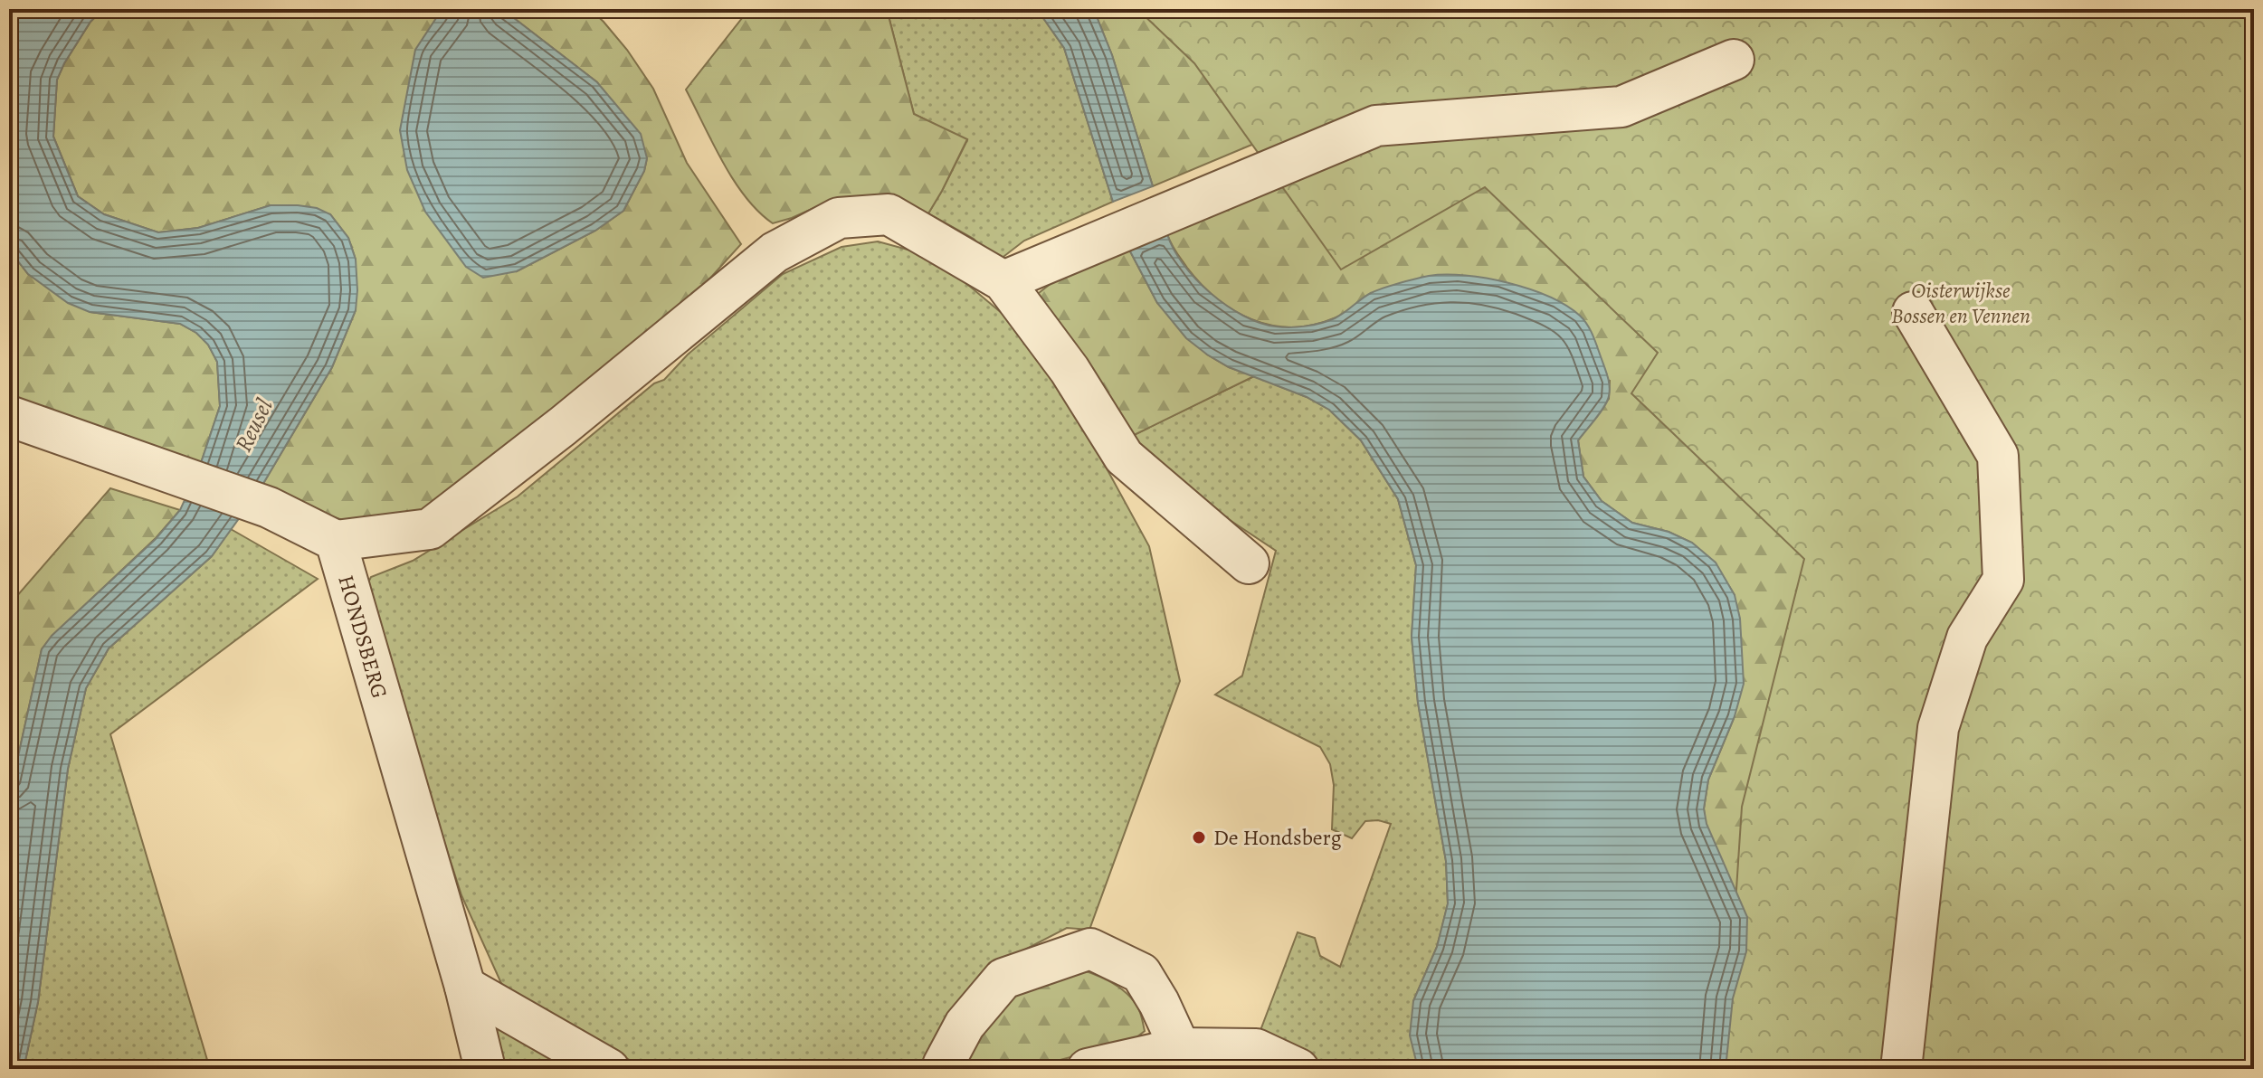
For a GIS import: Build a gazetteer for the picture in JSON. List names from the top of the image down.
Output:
{
  "streets": {
    "street": ["HONDSBERG"]
  },
  "water": ["Reusel"],
  "parks": ["Oisterwijkse Bossen en Vennen"],
  "places": ["De Hondsberg"]
}
